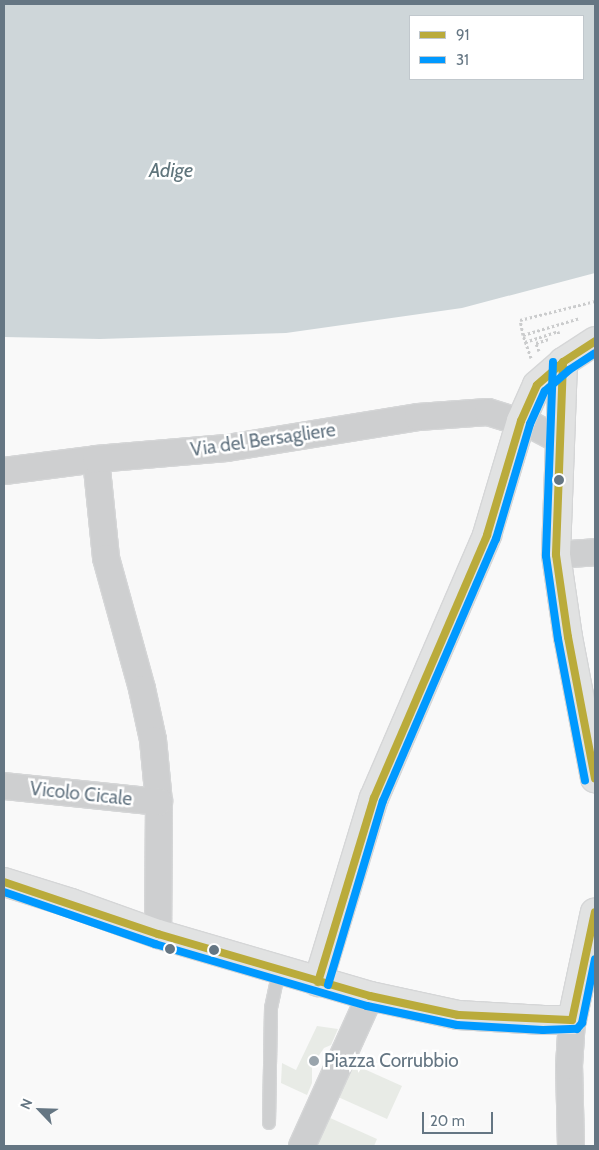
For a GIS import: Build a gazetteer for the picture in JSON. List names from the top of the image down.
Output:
{
  "streets": {
    "street": ["Via del Bersagliere", "Vicolo Cicale"]
  },
  "water": ["Adige"],
  "places": ["Piazza Corrubbio"],
  "lines": ["transit line 91", "transit line 31"],
  "legend": ["91", "31"],
  "scale_bar": "20 m",
  "north": "top left"
}
